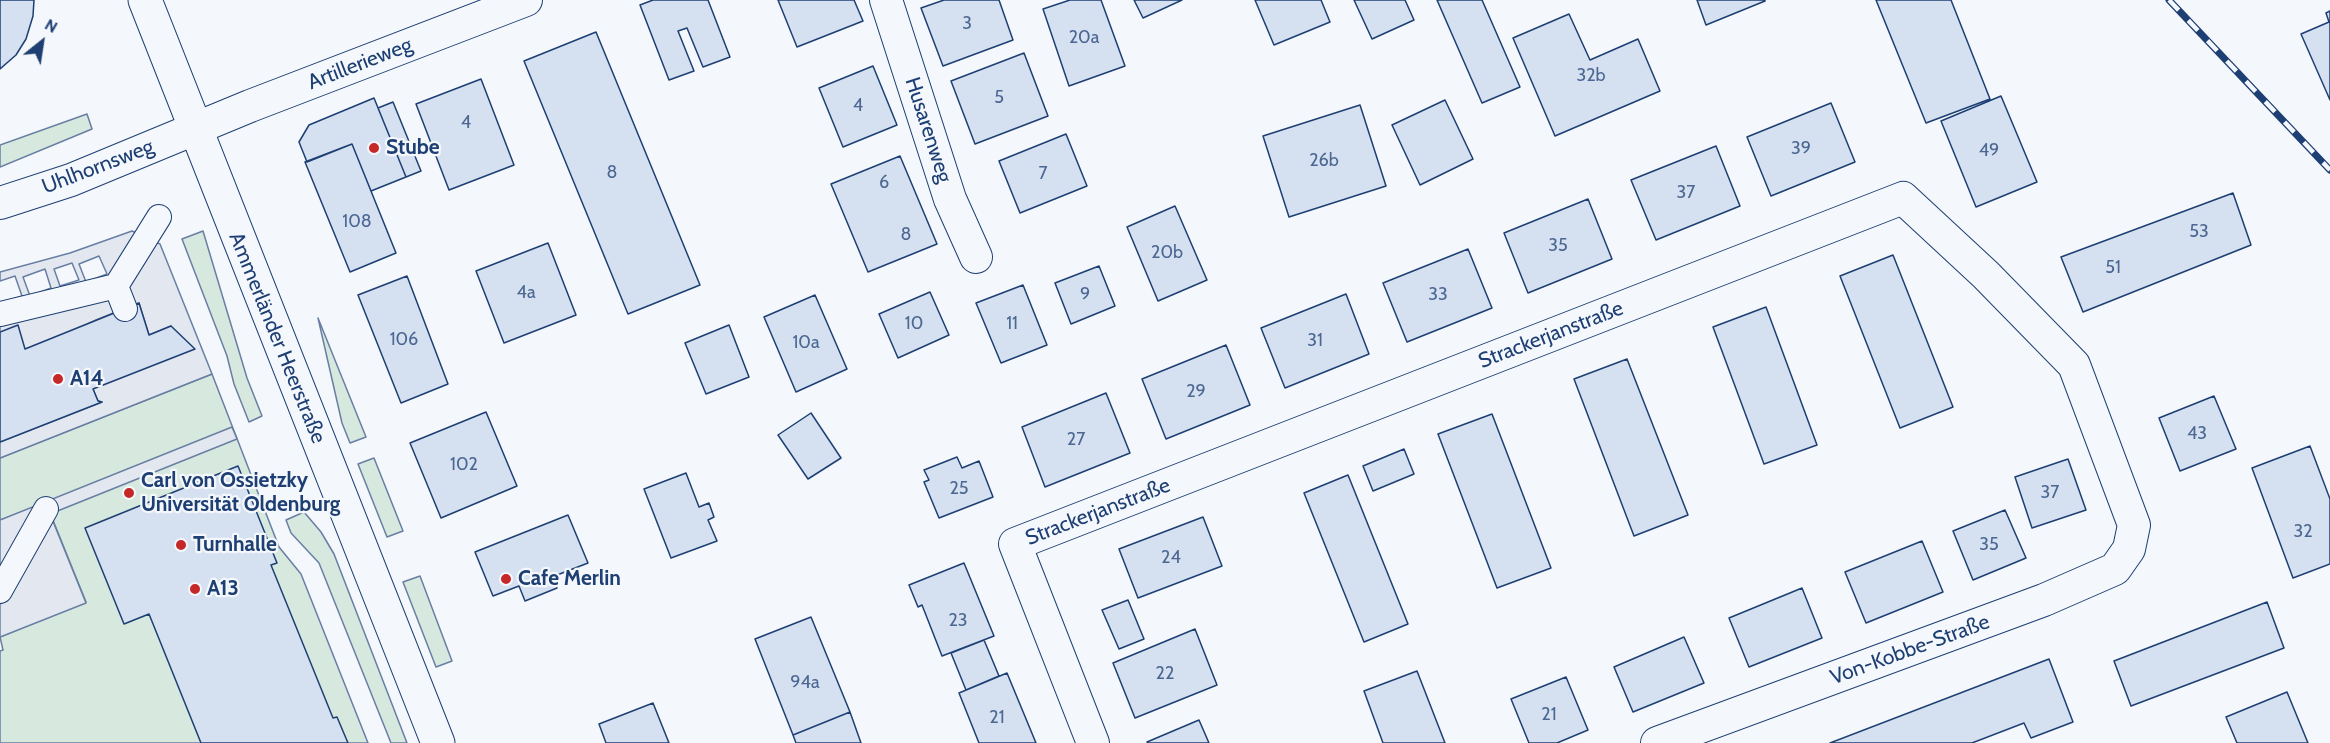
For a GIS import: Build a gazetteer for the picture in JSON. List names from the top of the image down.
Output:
{
  "streets": {
    "street": [
      "Artillerieweg",
      "Husarenweg",
      "Uhlhornsweg",
      "Strackerjanstraße",
      "Ammerländer Heerstraße",
      "Von-Kobbe-Straße"
    ]
  },
  "crossings": [
    ["Artillerieweg", "Uhlhornsweg"],
    ["Artillerieweg", "Ammerländer Heerstraße"],
    ["Uhlhornsweg", "Ammerländer Heerstraße"],
    ["Strackerjanstraße", "Von-Kobbe-Straße"]
  ],
  "places": [
    "Stube",
    "A14",
    "Carl von Ossietzky Universität Oldenburg",
    "Turnhalle",
    "Cafe Merlin",
    "A13"
  ],
  "house_numbers": [
    "3",
    "20a",
    "32b",
    "5",
    "4",
    "4",
    "39",
    "49",
    "26b",
    "8",
    "7",
    "6",
    "37",
    "108",
    "53",
    "8",
    "35",
    "20b",
    "51",
    "4a",
    "9",
    "33",
    "10",
    "11",
    "106",
    "31",
    "10a",
    "29",
    "43",
    "27",
    "102",
    "25",
    "37",
    "32",
    "35",
    "24",
    "23",
    "22",
    "94a",
    "21",
    "21"
  ],
  "north": "top right"
}
